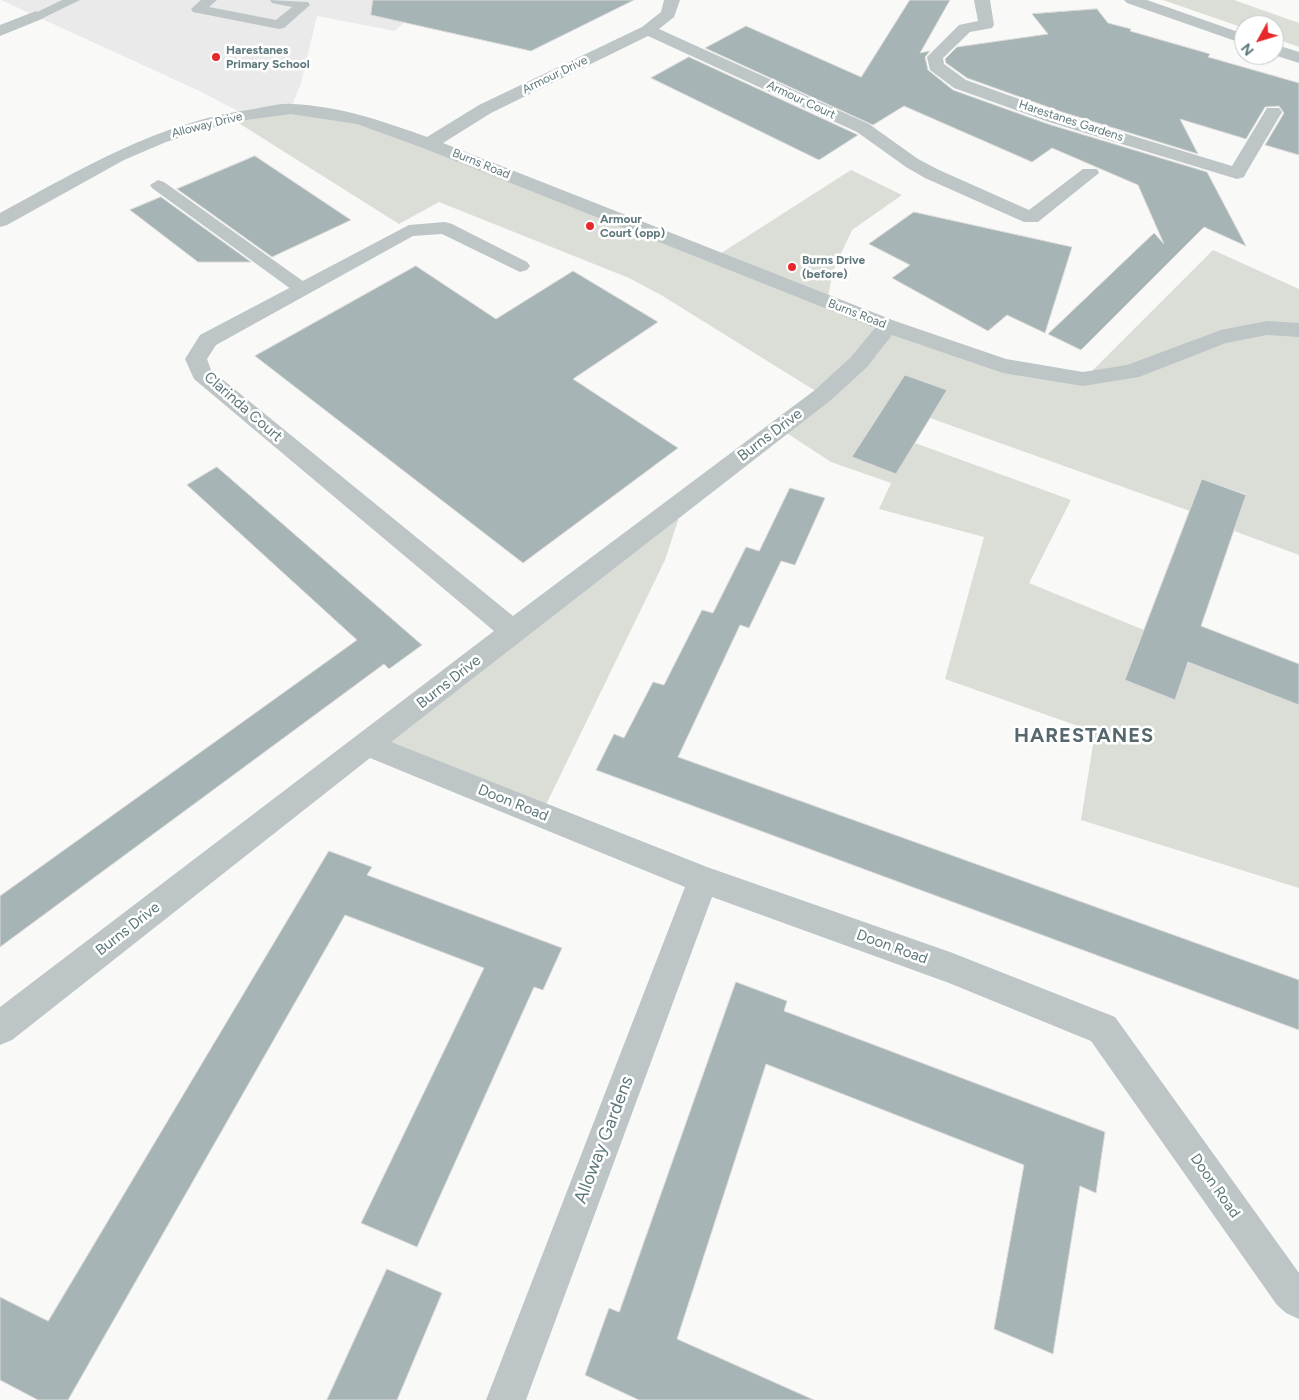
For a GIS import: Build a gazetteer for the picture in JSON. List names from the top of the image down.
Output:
{
  "streets": {
    "street": [
      "Armour Drive",
      "Armour Court",
      "Harestanes Gardens",
      "Alloway Drive",
      "Burns Road",
      "Clarinda Court",
      "Burns Drive",
      "Doon Road",
      "Alloway Gardens"
    ]
  },
  "crossings": [
    ["Armour Drive", "Armour Court"],
    ["Armour Drive", "Alloway Drive"],
    ["Armour Drive", "Burns Road"],
    ["Alloway Drive", "Burns Road"],
    ["Burns Road", "Burns Drive"],
    ["Clarinda Court", "Burns Drive"],
    ["Burns Drive", "Doon Road"],
    ["Doon Road", "Alloway Gardens"]
  ],
  "districts": ["HARESTANES"],
  "places": ["Harestanes Primary School", "Armour Court (opp)", "Burns Drive (before)"],
  "north": "bottom left"
}
